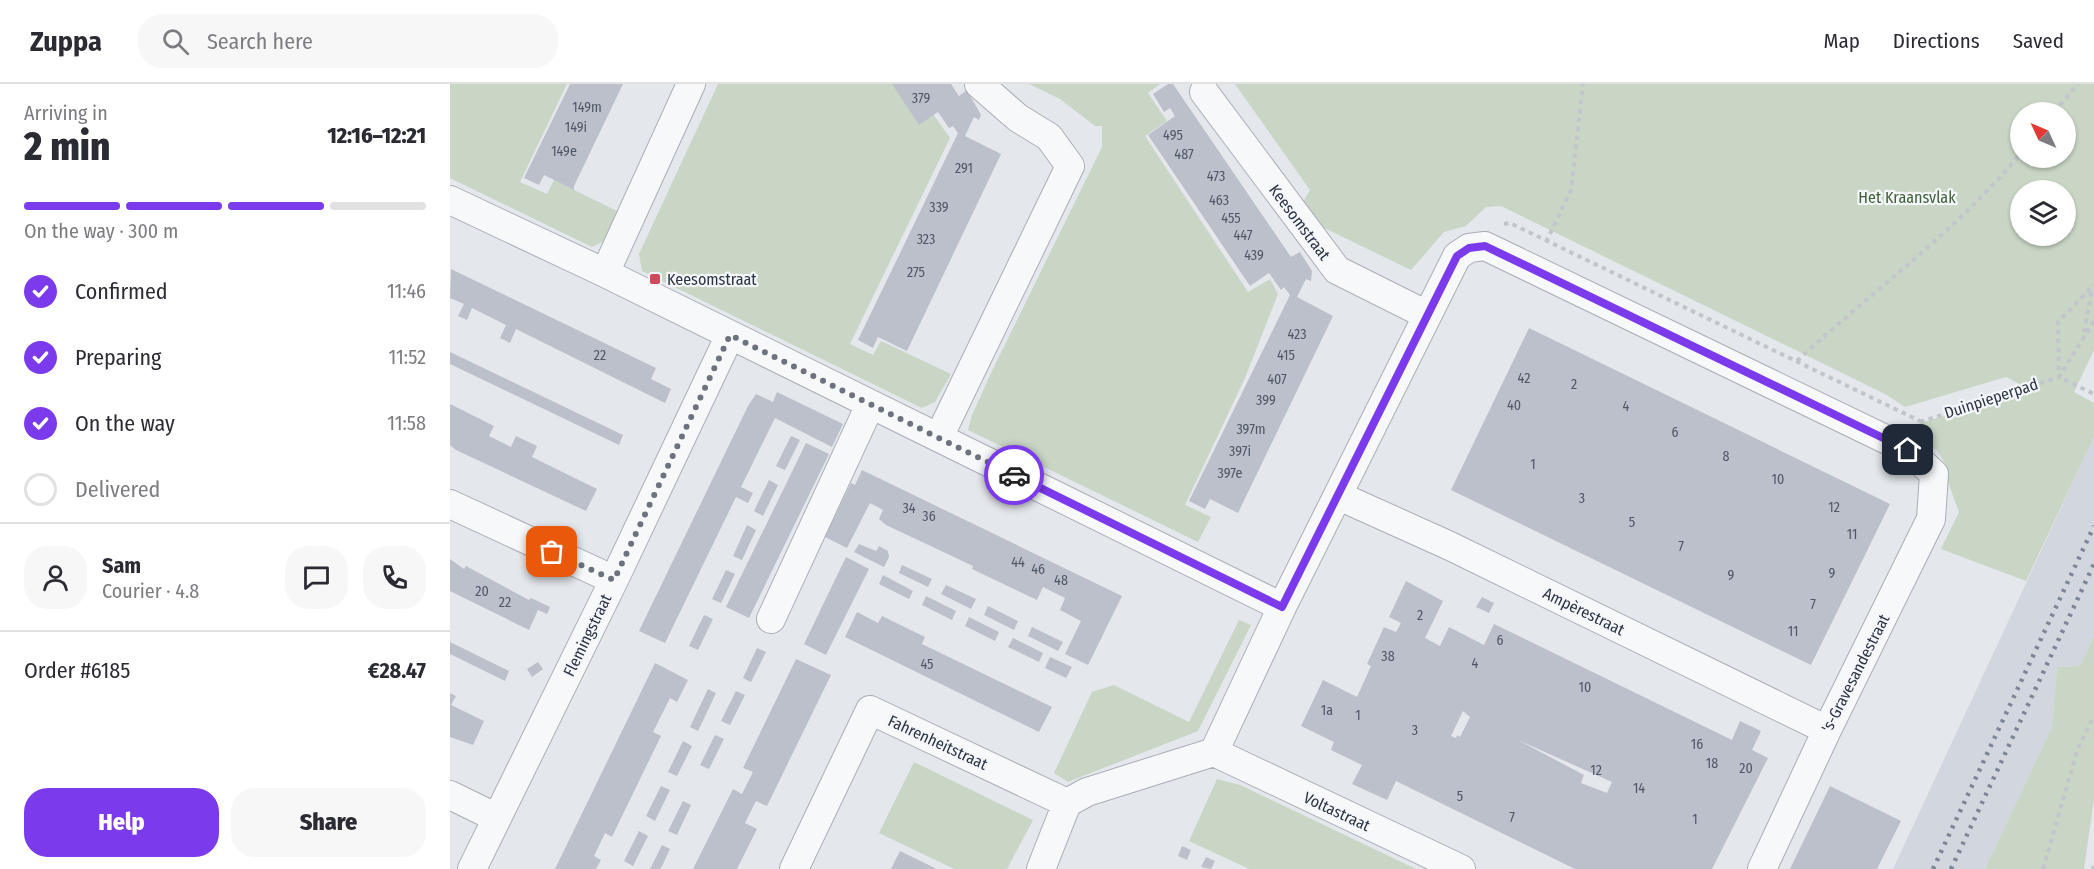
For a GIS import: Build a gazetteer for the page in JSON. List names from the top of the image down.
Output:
{
  "streets": {
    "street": [
      "Keesomstraat",
      "Ampèrestraat",
      "Flemingstraat",
      "'s-Gravesandestraat",
      "Fahrenheitstraat",
      "Voltastraat"
    ],
    "path": ["Duinpieperpad"]
  },
  "crossings": [
    ["Duinpieperpad", "'s-Gravesandestraat"],
    ["Ampèrestraat", "'s-Gravesandestraat"]
  ],
  "parks": ["Het Kraansvlak"],
  "places": {
    "transit": ["Keesomstraat"]
  },
  "house_numbers": [
    "379",
    "149m",
    "149i",
    "495",
    "149e",
    "487",
    "291",
    "473",
    "463",
    "339",
    "455",
    "447",
    "323",
    "439",
    "275",
    "423",
    "22",
    "415",
    "42",
    "407",
    "2",
    "399",
    "40",
    "4",
    "397m",
    "6",
    "397i",
    "8",
    "1",
    "397e",
    "10",
    "3",
    "12",
    "34",
    "36",
    "5",
    "11",
    "7",
    "44",
    "46",
    "9",
    "9",
    "48",
    "20",
    "22",
    "7",
    "2",
    "11",
    "6",
    "38",
    "4",
    "45",
    "10",
    "1a",
    "1",
    "3",
    "16",
    "18",
    "20",
    "12",
    "14",
    "5",
    "7",
    "1"
  ],
  "north": "top left",
  "page": {
    "header": "Zuppa",
    "search": "Search here",
    "nav": ["Map", "Directions", "Saved"],
    "heading": ["2 min", "Arriving in", "12:16–12:21"],
    "panel": [
      "Sam",
      "Courier · 4.8",
      "Order #6185",
      "€28.47"
    ],
    "bar": "On the way · 300 m",
    "list": [
      ["Confirmed", "11:46"],
      ["Preparing", "11:52"],
      ["On the way", "11:58"],
      "Delivered"
    ],
    "buttons": ["Help", "Share"]
  }
}
